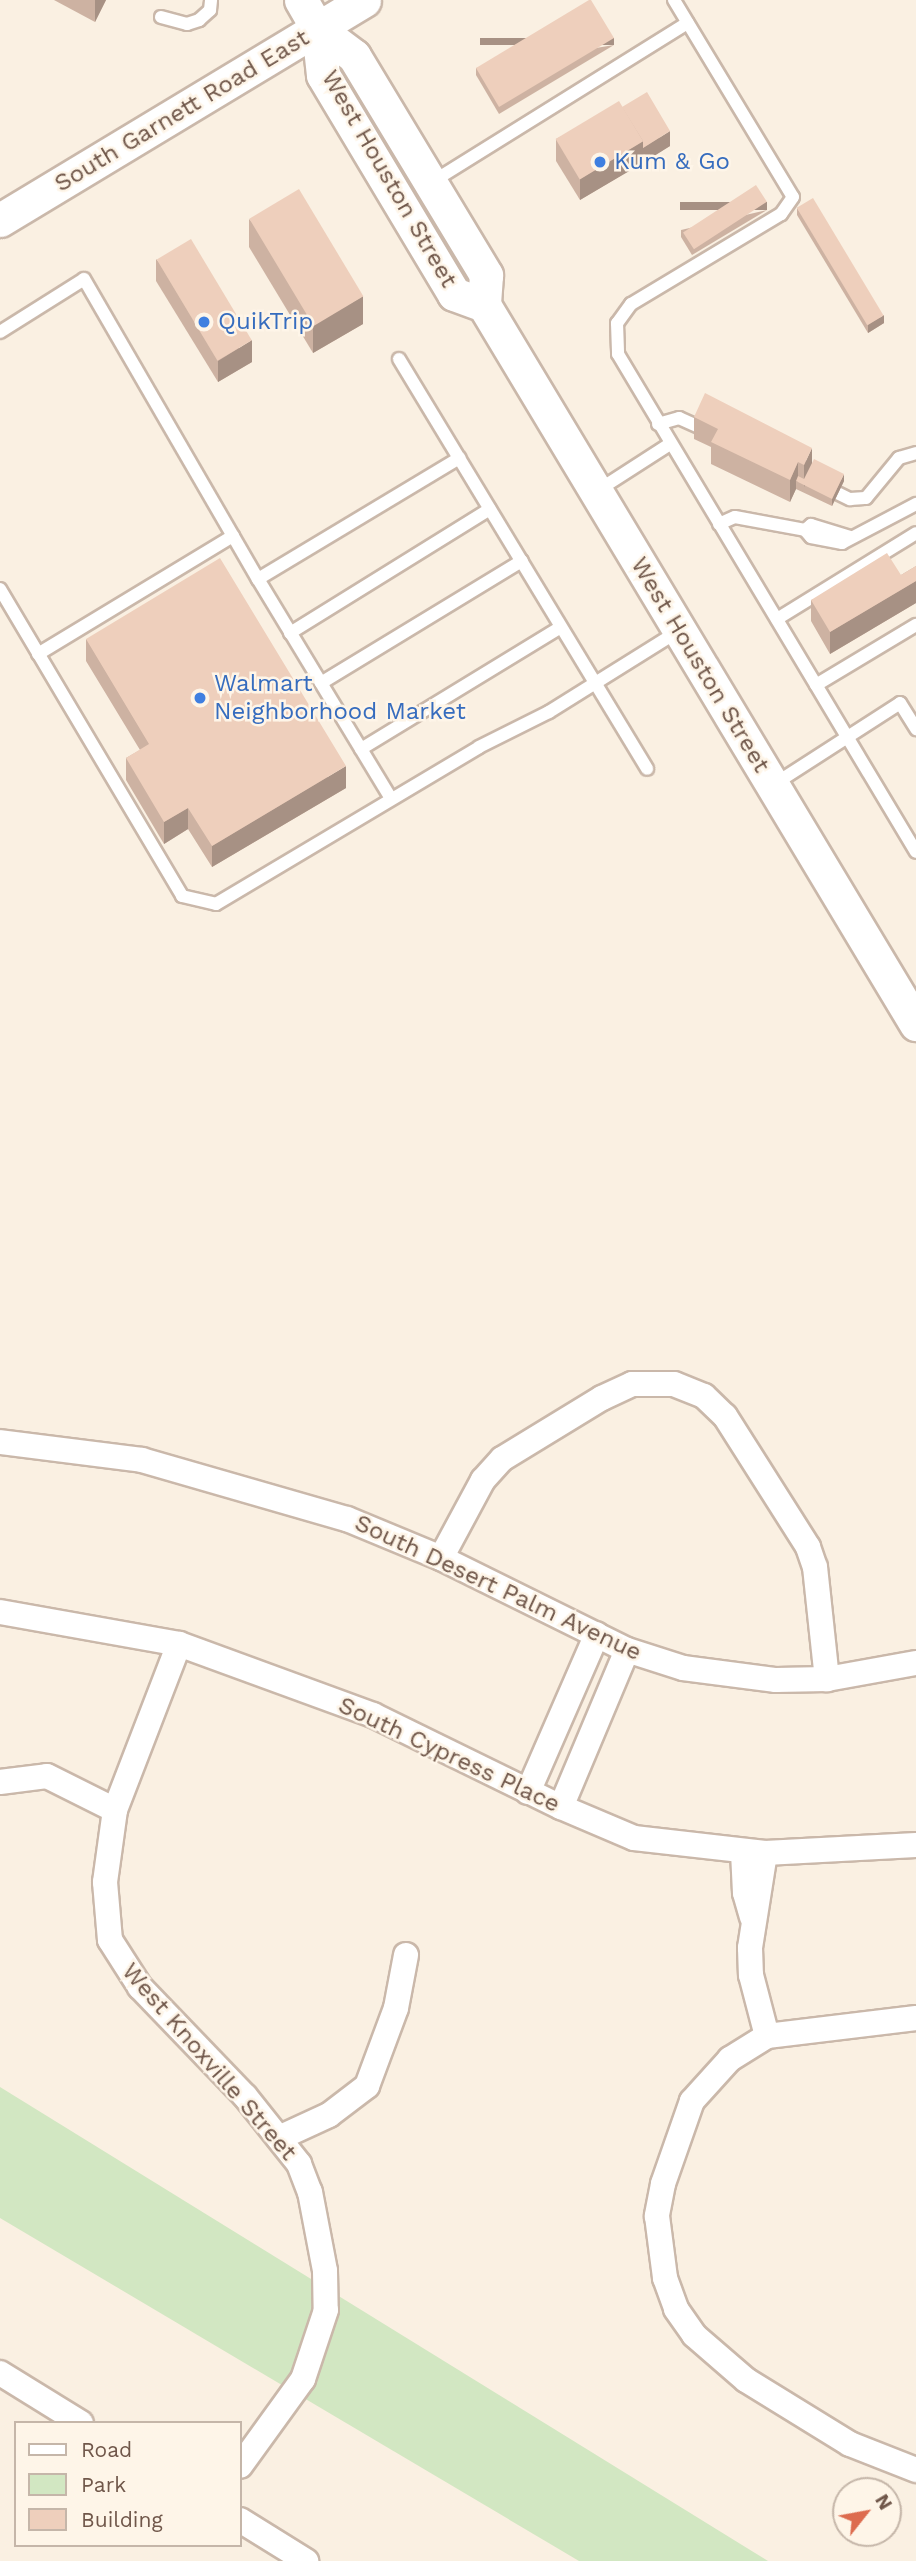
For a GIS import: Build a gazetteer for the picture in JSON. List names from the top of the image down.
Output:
{
  "streets": {
    "main road": ["South Garnett Road East", "West Houston Street"],
    "street": ["South Desert Palm Avenue", "South Cypress Place", "West Knoxville Street"]
  },
  "crossings": [
    ["South Garnett Road East", "West Houston Street"],
    ["South Cypress Place", "West Knoxville Street"]
  ],
  "places": ["Kum & Go", "QuikTrip", "Walmart Neighborhood Market"],
  "legend": ["Road", "Park", "Building"],
  "north": "top right"
}
